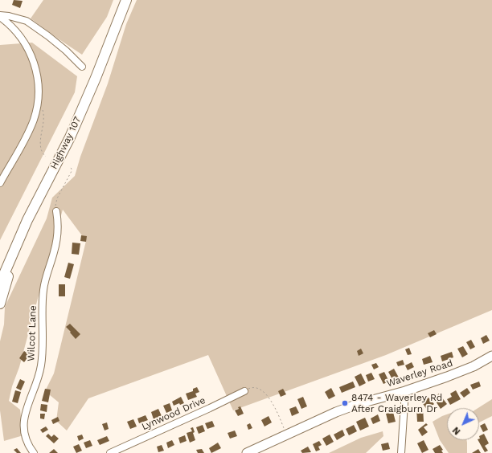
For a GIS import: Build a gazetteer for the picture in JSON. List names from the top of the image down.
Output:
{
  "streets": {
    "highway": ["Highway 107"],
    "main road": ["Waverley Road"],
    "street": ["Wilcot Lane", "Lynwood Drive"]
  },
  "places": ["8474 - Waverley Rd After Craigburn Dr"],
  "north": "bottom left"
}
